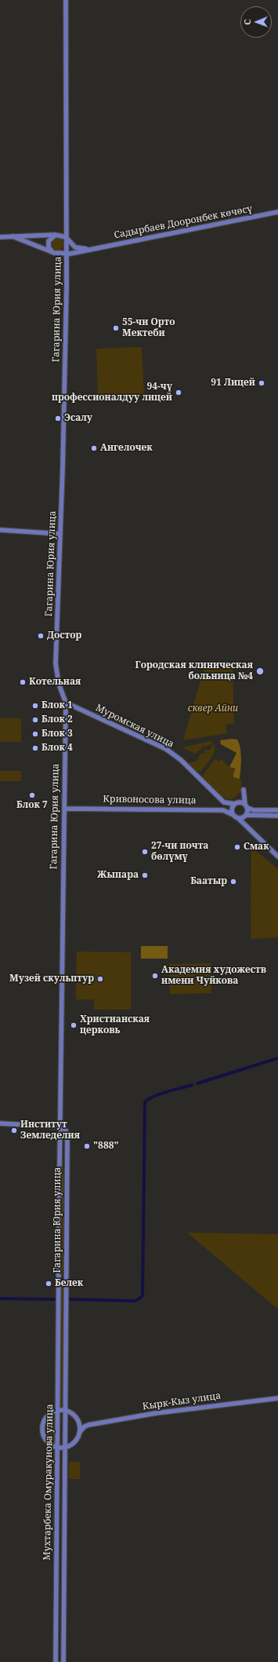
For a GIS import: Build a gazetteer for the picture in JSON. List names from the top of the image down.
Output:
{
  "streets": {
    "main road": [
      "Садырбаев Дооронбек көчөсү",
      "Гагарина Юрия улица",
      "Муромская улица",
      "Кривоносова улица",
      "Кырк-Кыз улица",
      "Мухтарбека Омуракунова улица"
    ]
  },
  "crossings": [
    ["Гагарина Юрия улица", "Муромская улица"],
    ["Гагарина Юрия улица", "Кривоносова улица"],
    ["Гагарина Юрия улица", "Мухтарбека Омуракунова улица"],
    ["Кырк-Кыз улица", "Мухтарбека Омуракунова улица"]
  ],
  "parks": ["сквер Айни"],
  "places": [
    "55-чи Орто Мектеби",
    "91 Лицей",
    "94-чү профессионалдуу лицей",
    "Эсалу",
    "Ангелочек",
    "Достор",
    "Городская клиническая больница №4",
    "Котельная",
    "Блок 1",
    "Блок 2",
    "Блок 3",
    "Блок 4",
    "Блок 7",
    "Смак",
    "27-чи почта бөлүмү",
    "Жыпара",
    "Баатыр",
    "Академия художеств имени Чуйкова",
    "Музей скульптур",
    "Христианская церковь",
    "Институт Земледелия",
    "\"888\"",
    "Белек"
  ],
  "north": "left"
}
